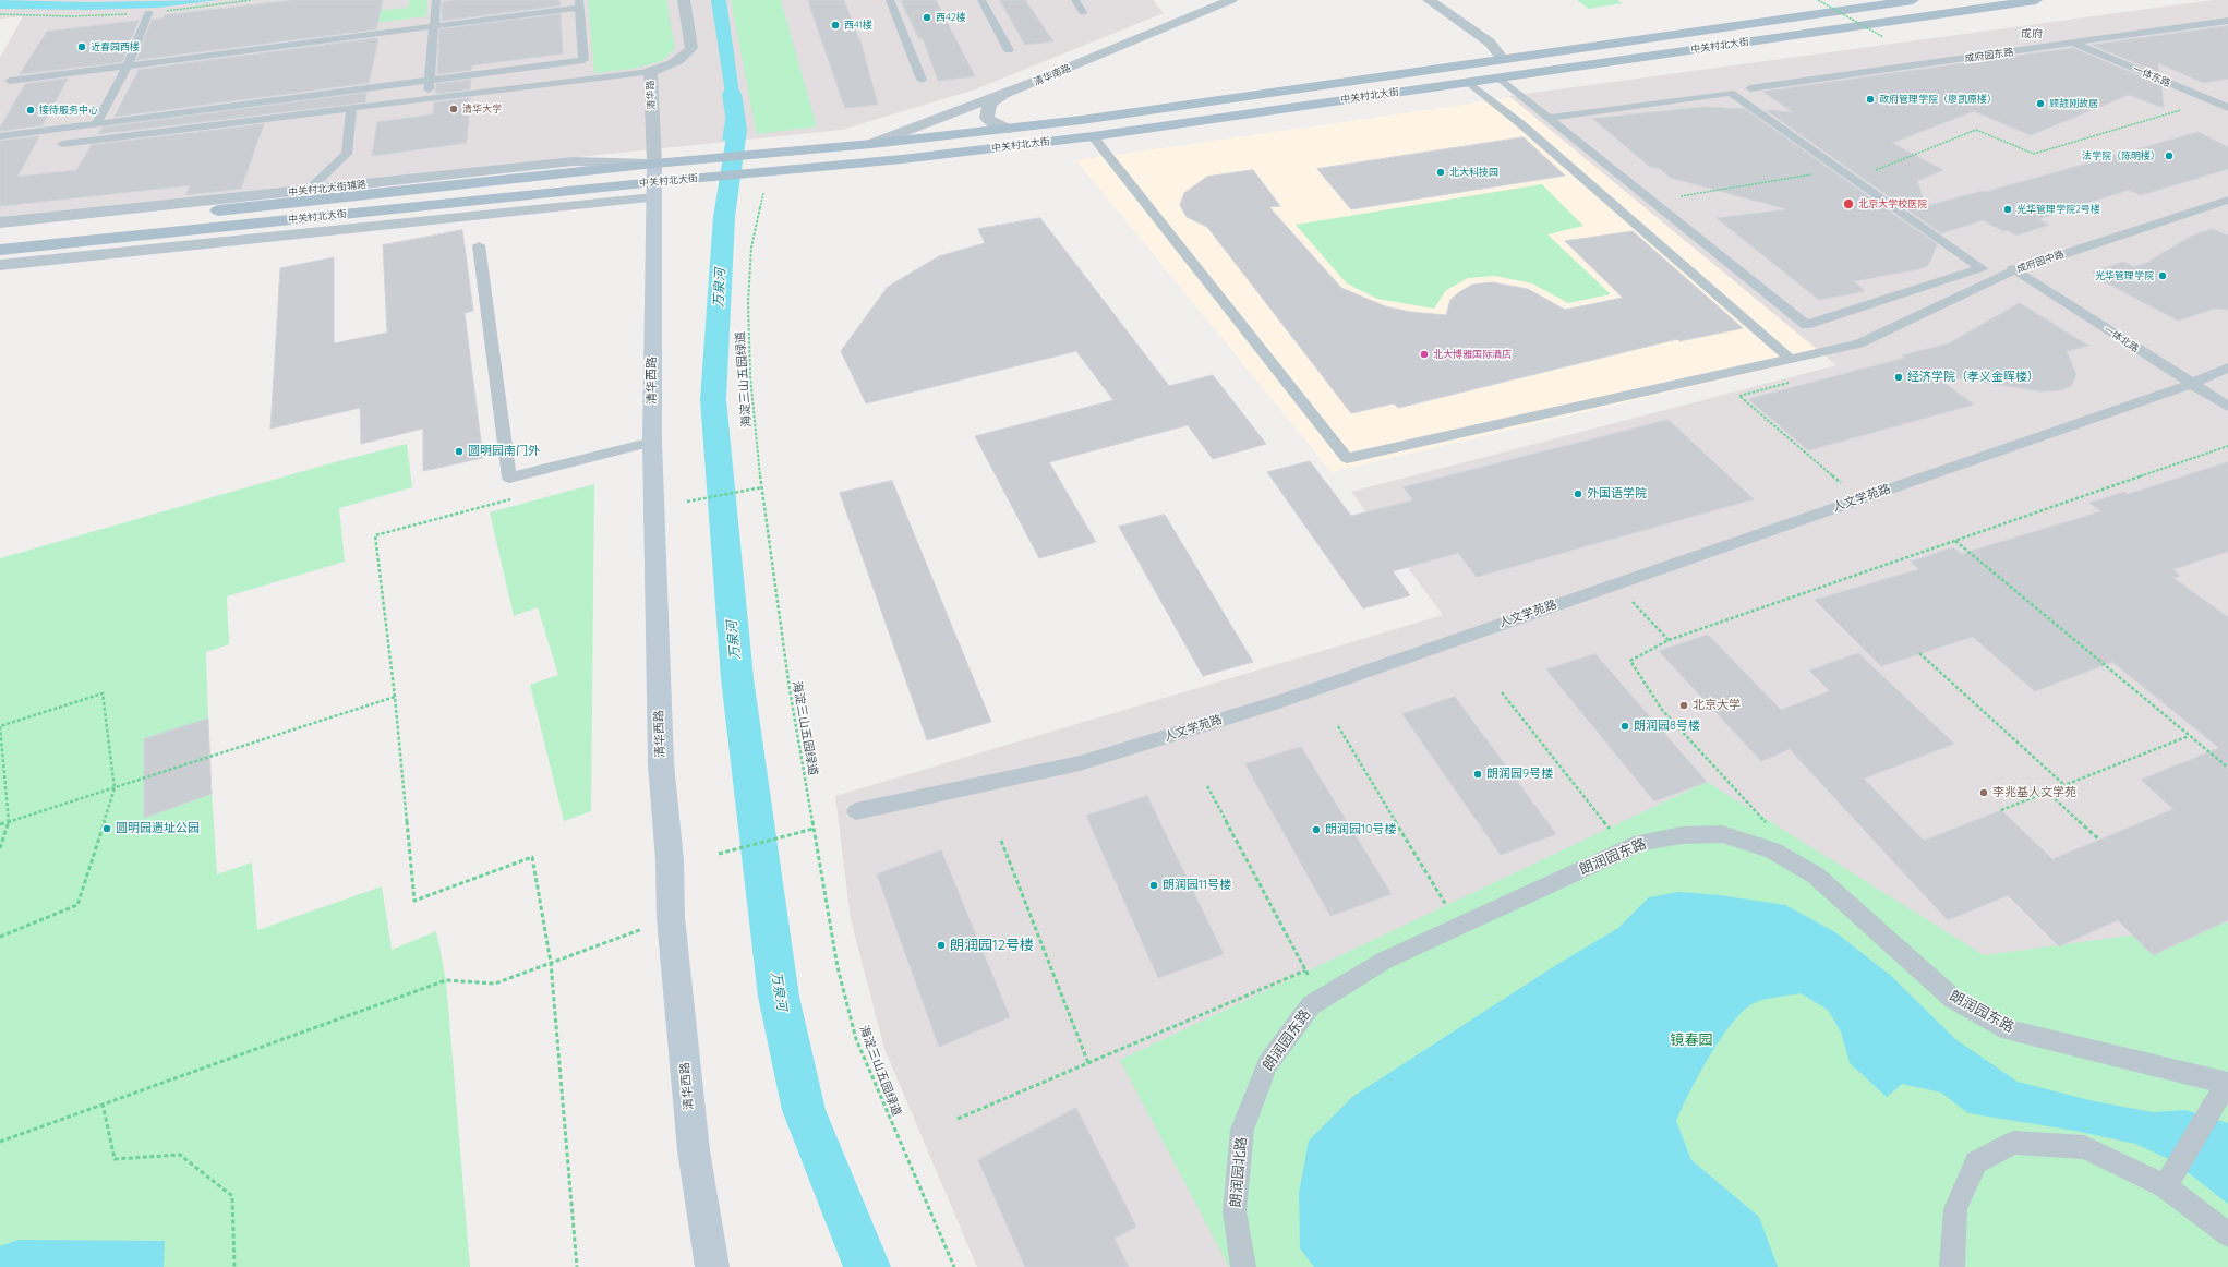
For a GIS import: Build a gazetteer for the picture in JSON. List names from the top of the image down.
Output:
{
  "streets": {
    "main road": ["中关村北大街", "清华西路"],
    "street": ["清华南路", "清华路", "中关村北大街辅路"],
    "lane": [
      "成府园东路",
      "一体东路",
      "成府园中路",
      "一体北路",
      "人文学苑路",
      "朗润园东路",
      "朗润园北路"
    ],
    "path": ["海淀三山五园绿道"]
  },
  "crossings": [
    ["中关村北大街", "清华南路"],
    ["中关村北大街", "清华路"],
    ["中关村北大街", "中关村北大街辅路"],
    ["中关村北大街", "成府园中路"],
    ["中关村北大街", "海淀三山五园绿道"],
    ["中关村北大街", "清华西路"],
    ["成府园东路", "一体东路"],
    ["清华路", "中关村北大街辅路"],
    ["清华路", "清华西路"],
    ["中关村北大街辅路", "清华西路"],
    ["成府园中路", "一体北路"],
    ["一体北路", "人文学苑路"],
    ["朗润园东路", "朗润园北路"]
  ],
  "districts": ["成府"],
  "water": ["万泉河"],
  "parks": ["镜春园"],
  "places": [
    "西42楼",
    "西41楼",
    "近春园西楼",
    "政府管理学院（廖凯原楼）",
    "顾颉刚故居",
    "清华大学",
    "接待服务中心",
    "法学院（陈明楼）",
    "北大科技园",
    "北京大学校医院",
    "光华管理学院2号楼",
    "光华管理学院",
    "北大博雅国际酒店",
    "经济学院（孝义金晖楼）",
    "圆明园南门外",
    "外国语学院",
    "北京大学",
    "朗润园8号楼",
    "朗润园9号楼",
    "李兆基人文学苑",
    "圆明园遗址公园",
    "朗润园10号楼",
    "朗润园11号楼",
    "朗润园12号楼"
  ]
}
